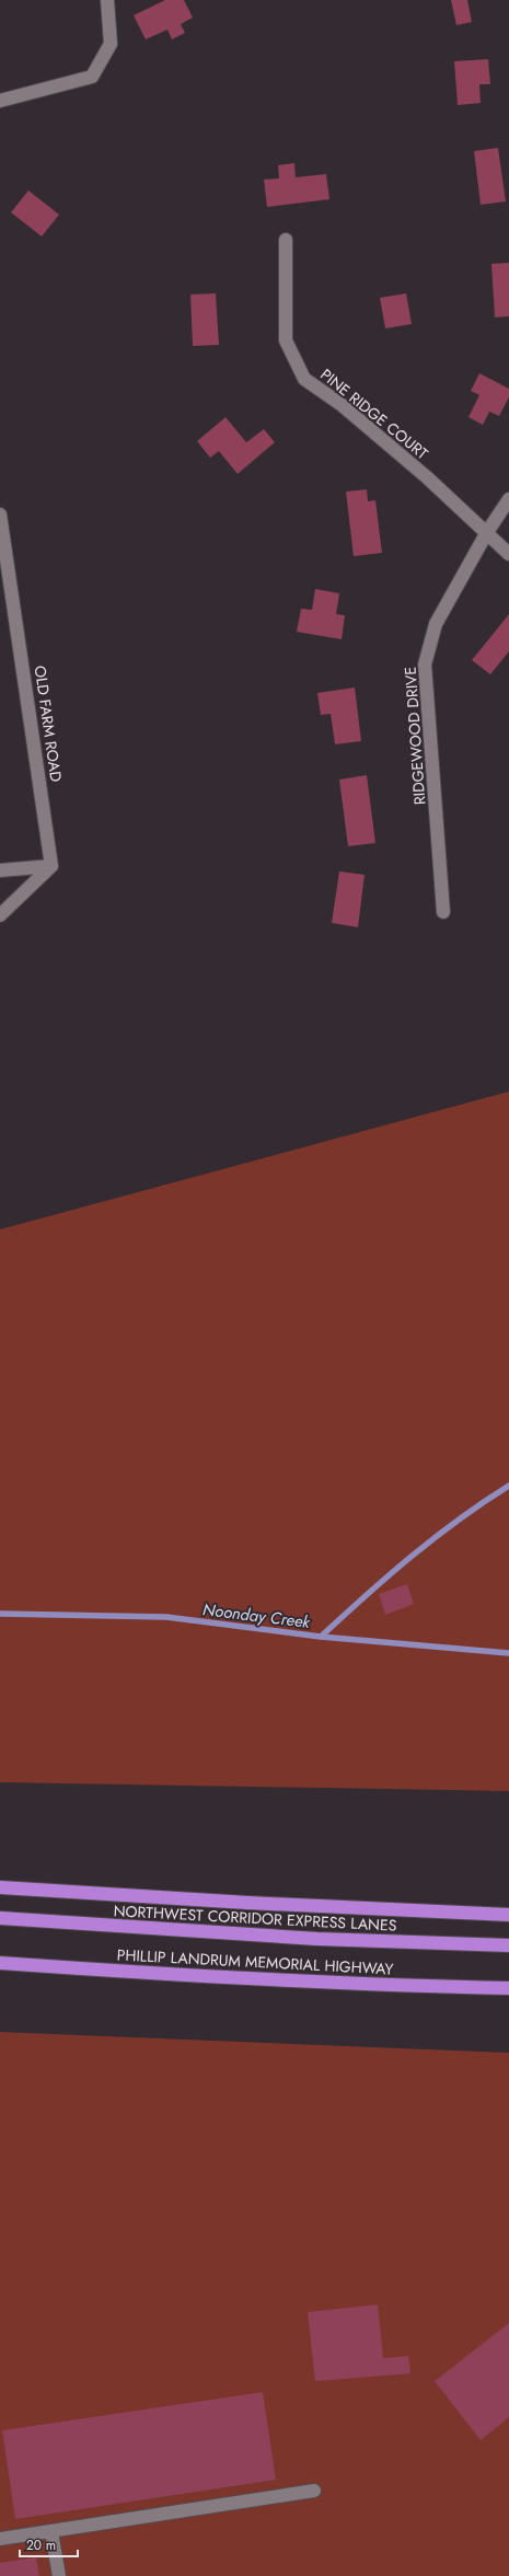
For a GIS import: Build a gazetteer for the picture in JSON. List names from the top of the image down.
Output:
{
  "streets": {
    "highway": ["NORTHWEST CORRIDOR EXPRESS LANES", "PHILLIP LANDRUM MEMORIAL HIGHWAY"],
    "street": ["PINE RIDGE COURT", "OLD FARM ROAD", "RIDGEWOOD DRIVE"]
  },
  "crossings": [
    ["PINE RIDGE COURT", "RIDGEWOOD DRIVE"]
  ],
  "water": ["Noonday Creek"],
  "scale_bar": "20 m"
}
